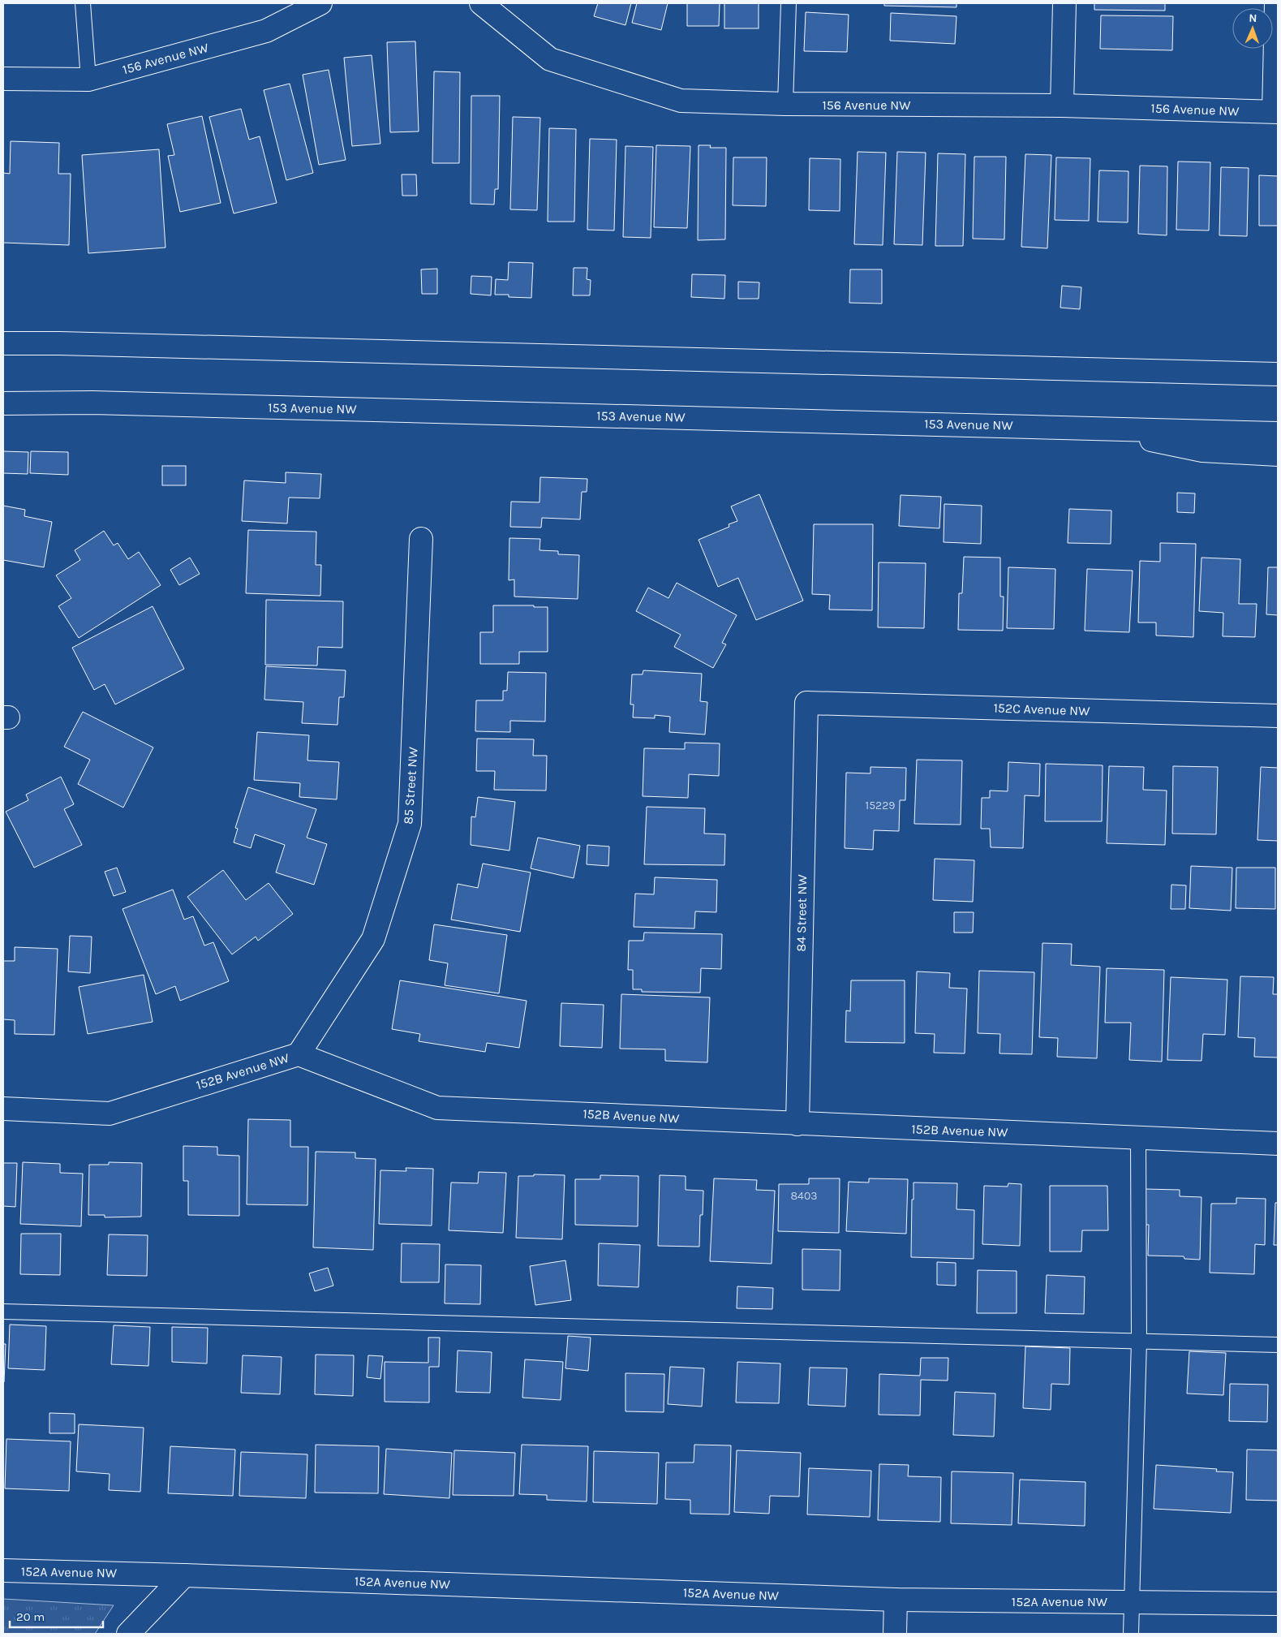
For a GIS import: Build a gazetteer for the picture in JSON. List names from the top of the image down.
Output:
{
  "streets": {
    "street": [
      "156 Avenue NW",
      "153 Avenue NW",
      "152C Avenue NW",
      "85 Street NW",
      "84 Street NW",
      "152B Avenue NW",
      "152A Avenue NW"
    ]
  },
  "crossings": [
    ["152C Avenue NW", "84 Street NW"],
    ["85 Street NW", "152B Avenue NW"],
    ["84 Street NW", "152B Avenue NW"]
  ],
  "house_numbers": ["15229", "8403"],
  "scale_bar": "20 m",
  "north": "top"
}
